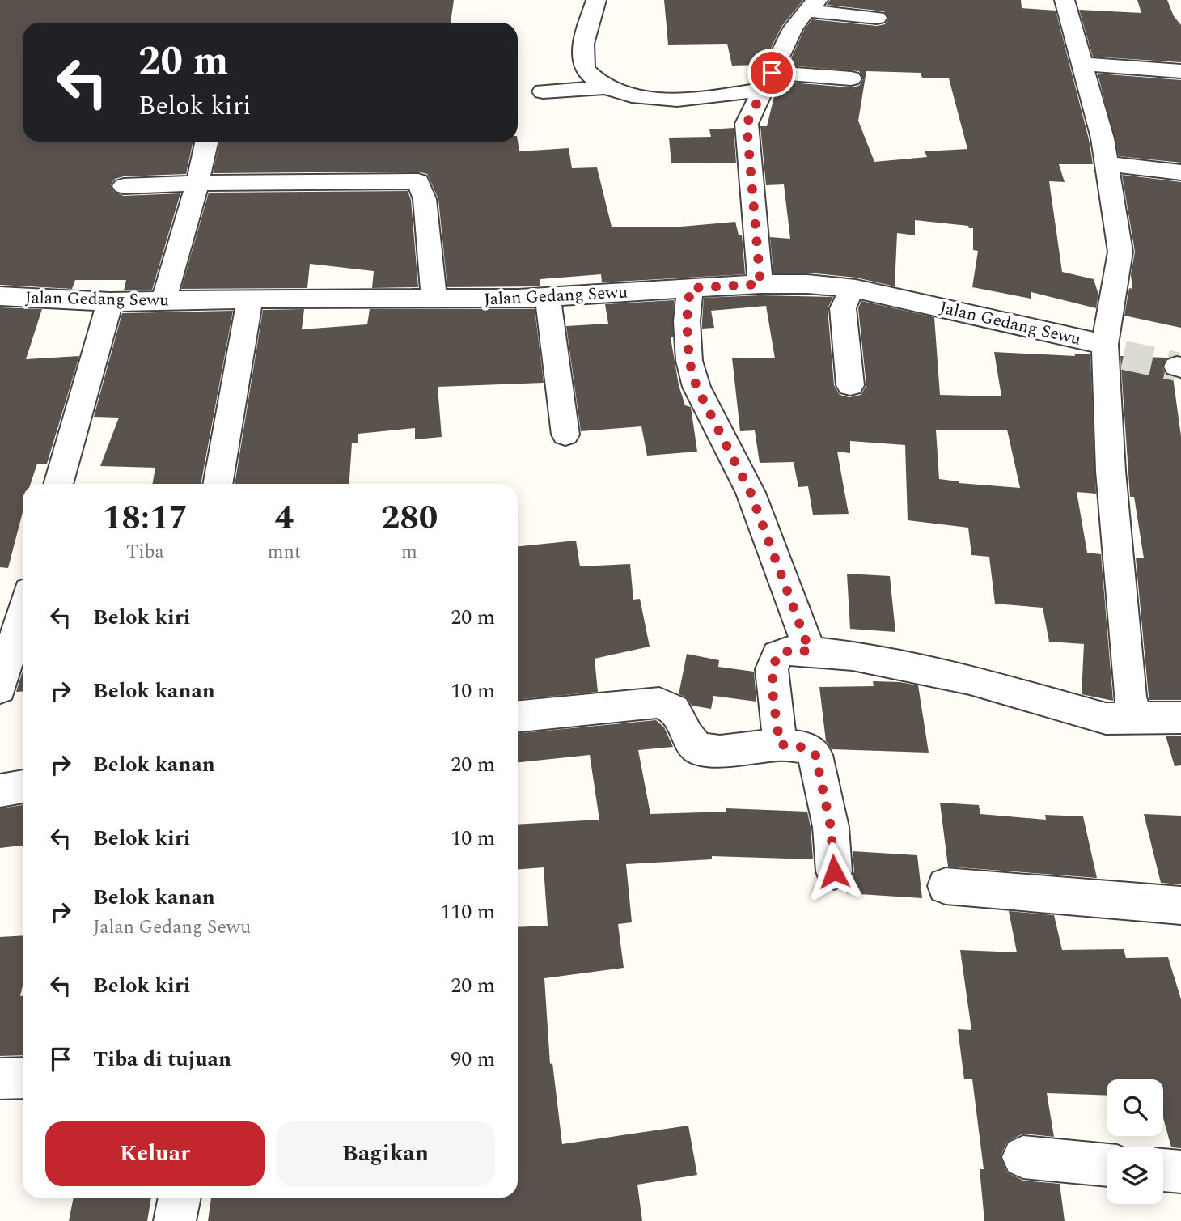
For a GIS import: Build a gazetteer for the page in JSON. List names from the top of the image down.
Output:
{
  "streets": {
    "street": ["Jalan Gedang Sewu"]
  },
  "page": {
    "turn": ["20 m", "Belok kiri"],
    "eta": [
      "18:17",
      "Tiba",
      "4",
      "mnt",
      "280",
      "m"
    ],
    "list": [
      {
        "name": "Belok kiri",
        "value": "20 m"
      },
      {
        "name": "Belok kanan",
        "value": "10 m"
      },
      {
        "name": "Belok kanan",
        "value": "20 m"
      },
      {
        "name": "Belok kiri",
        "value": "10 m"
      },
      {
        "name": "Belok kanan",
        "note": "Jalan Gedang Sewu",
        "value": "110 m"
      },
      {
        "name": "Belok kiri",
        "value": "20 m"
      },
      {
        "name": "Tiba di tujuan",
        "value": "90 m"
      }
    ],
    "buttons": ["Keluar", "Bagikan"]
  }
}
